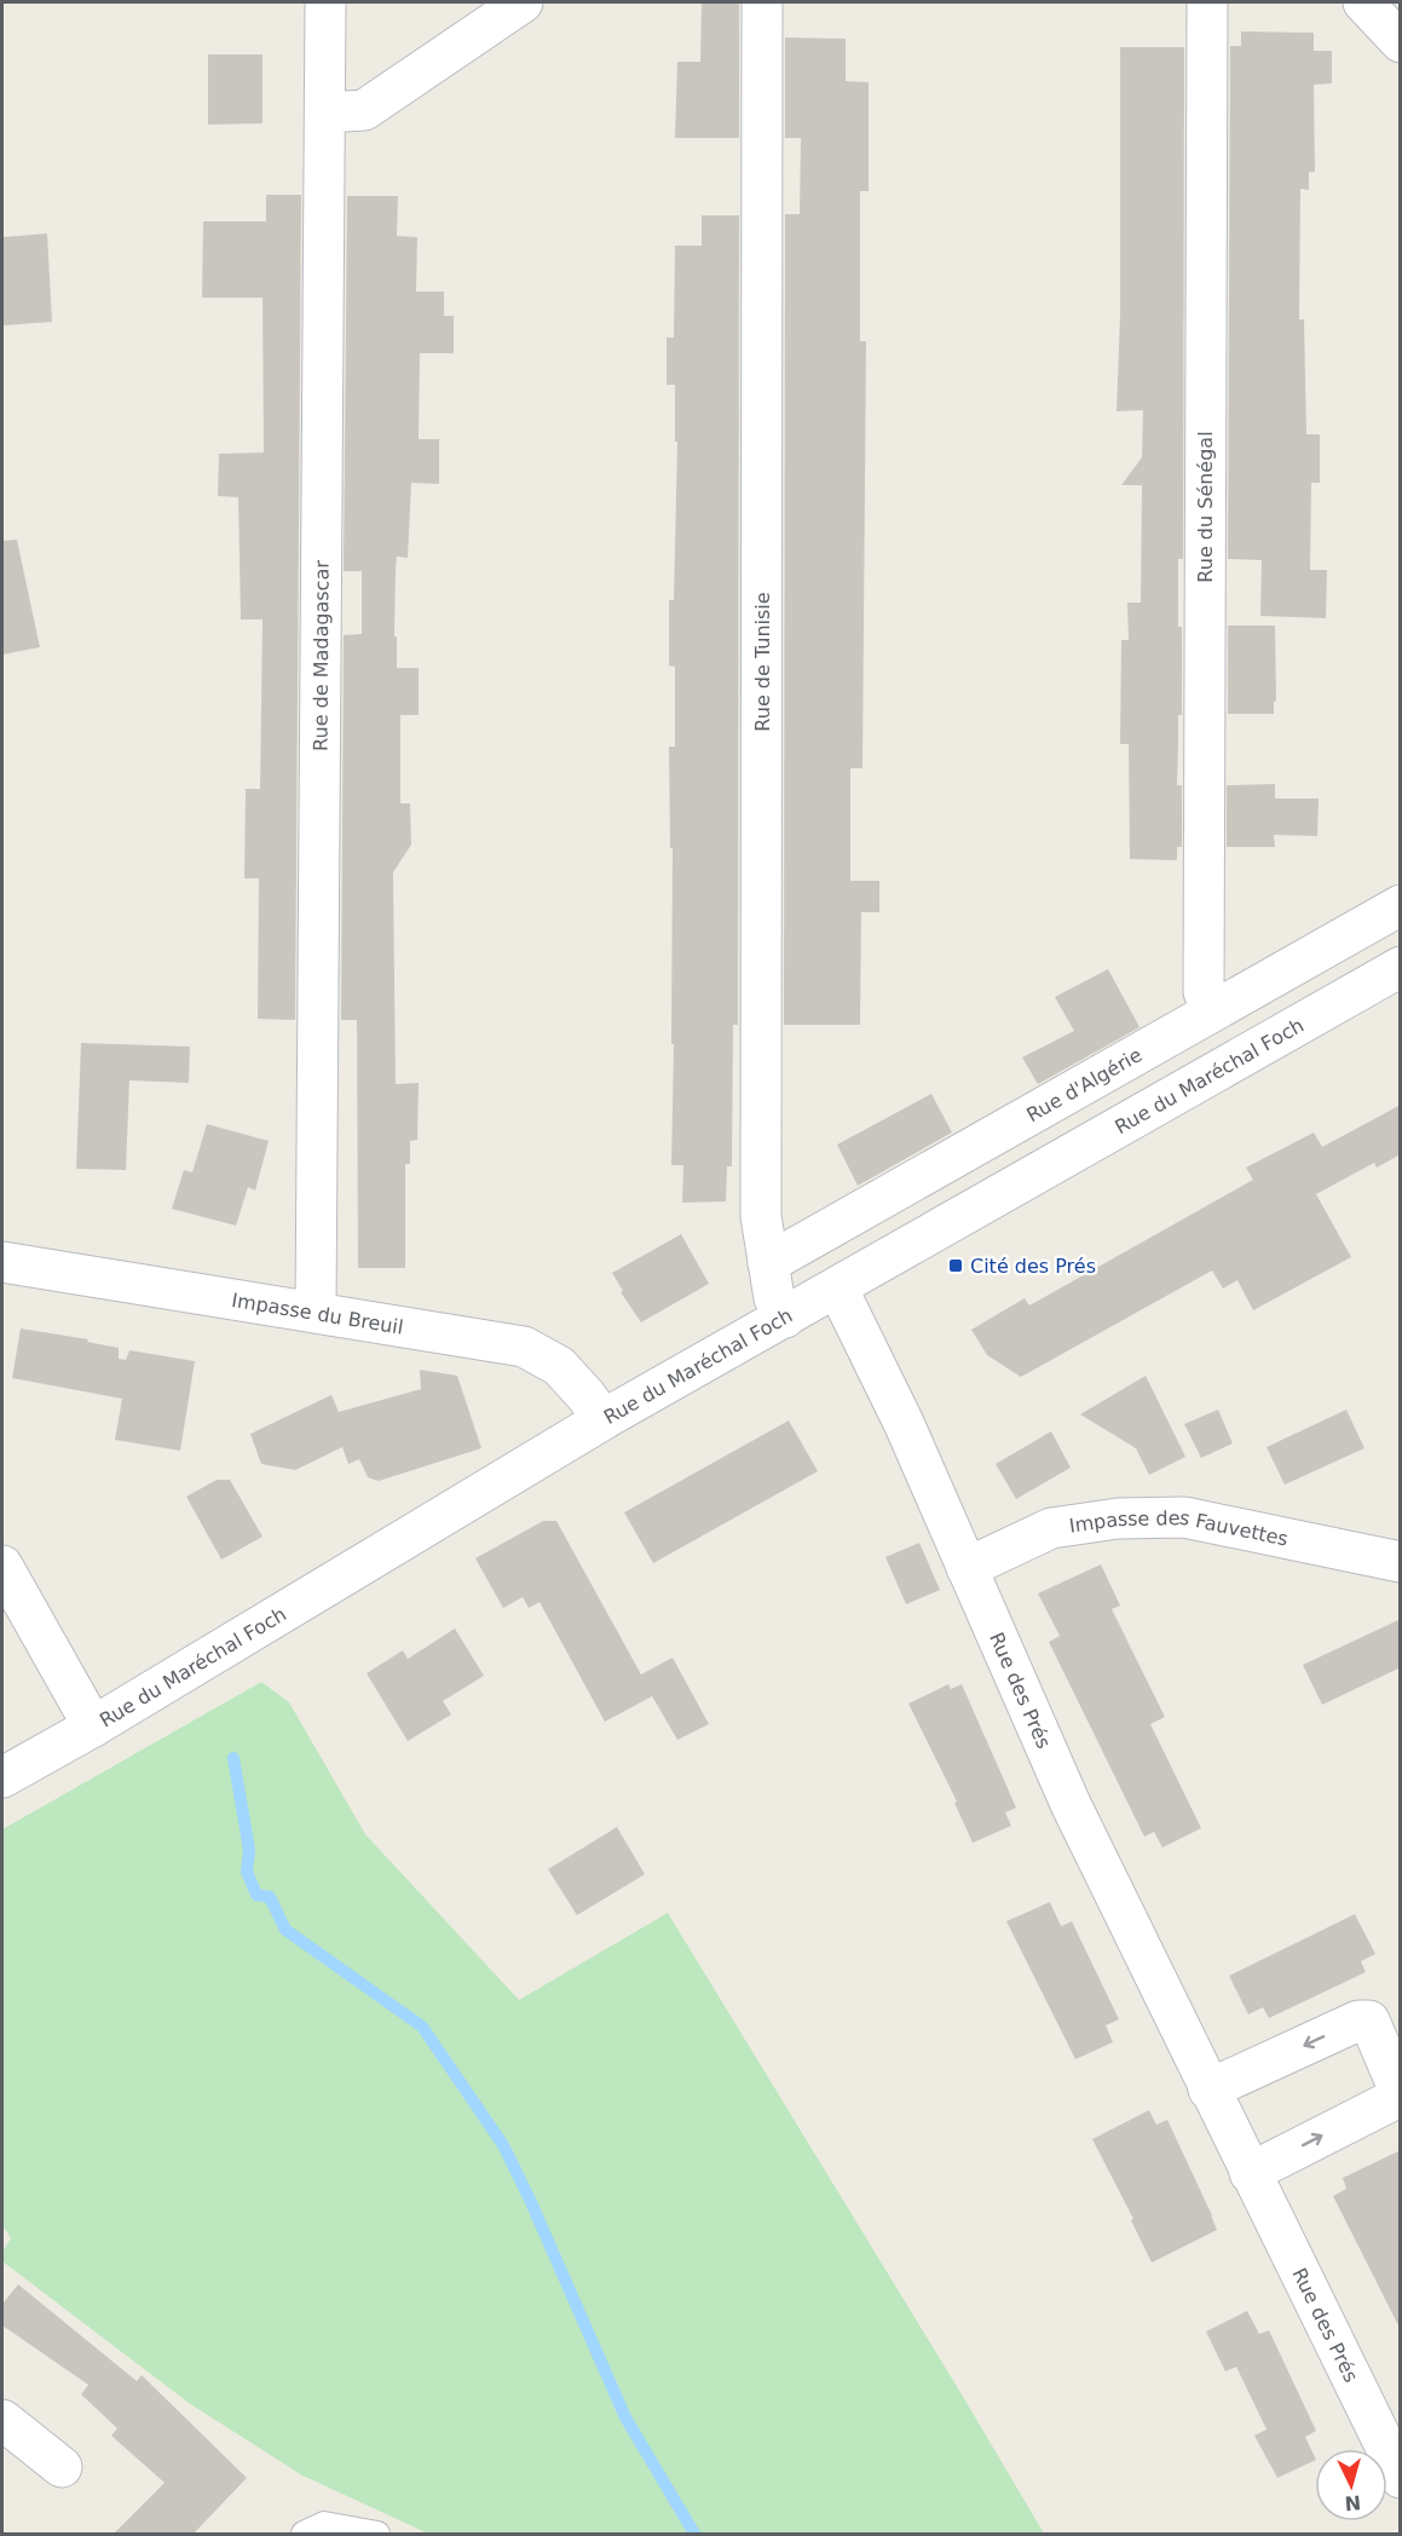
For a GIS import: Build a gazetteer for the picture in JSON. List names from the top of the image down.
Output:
{
  "streets": {
    "street": [
      "Rue du Sénégal",
      "Rue de Madagascar",
      "Rue de Tunisie",
      "Rue du Maréchal Foch",
      "Rue d'Algérie",
      "Impasse du Breuil",
      "Impasse des Fauvettes",
      "Rue des Prés"
    ]
  },
  "crossings": [
    ["Rue du Sénégal", "Rue d'Algérie"],
    ["Rue de Madagascar", "Impasse du Breuil"],
    ["Rue de Tunisie", "Rue du Maréchal Foch"],
    ["Rue de Tunisie", "Rue d'Algérie"],
    ["Rue du Maréchal Foch", "Impasse du Breuil"],
    ["Rue du Maréchal Foch", "Rue des Prés"],
    ["Impasse des Fauvettes", "Rue des Prés"]
  ],
  "places": {
    "transit": ["Cité des Prés"]
  },
  "north": "bottom"
}
